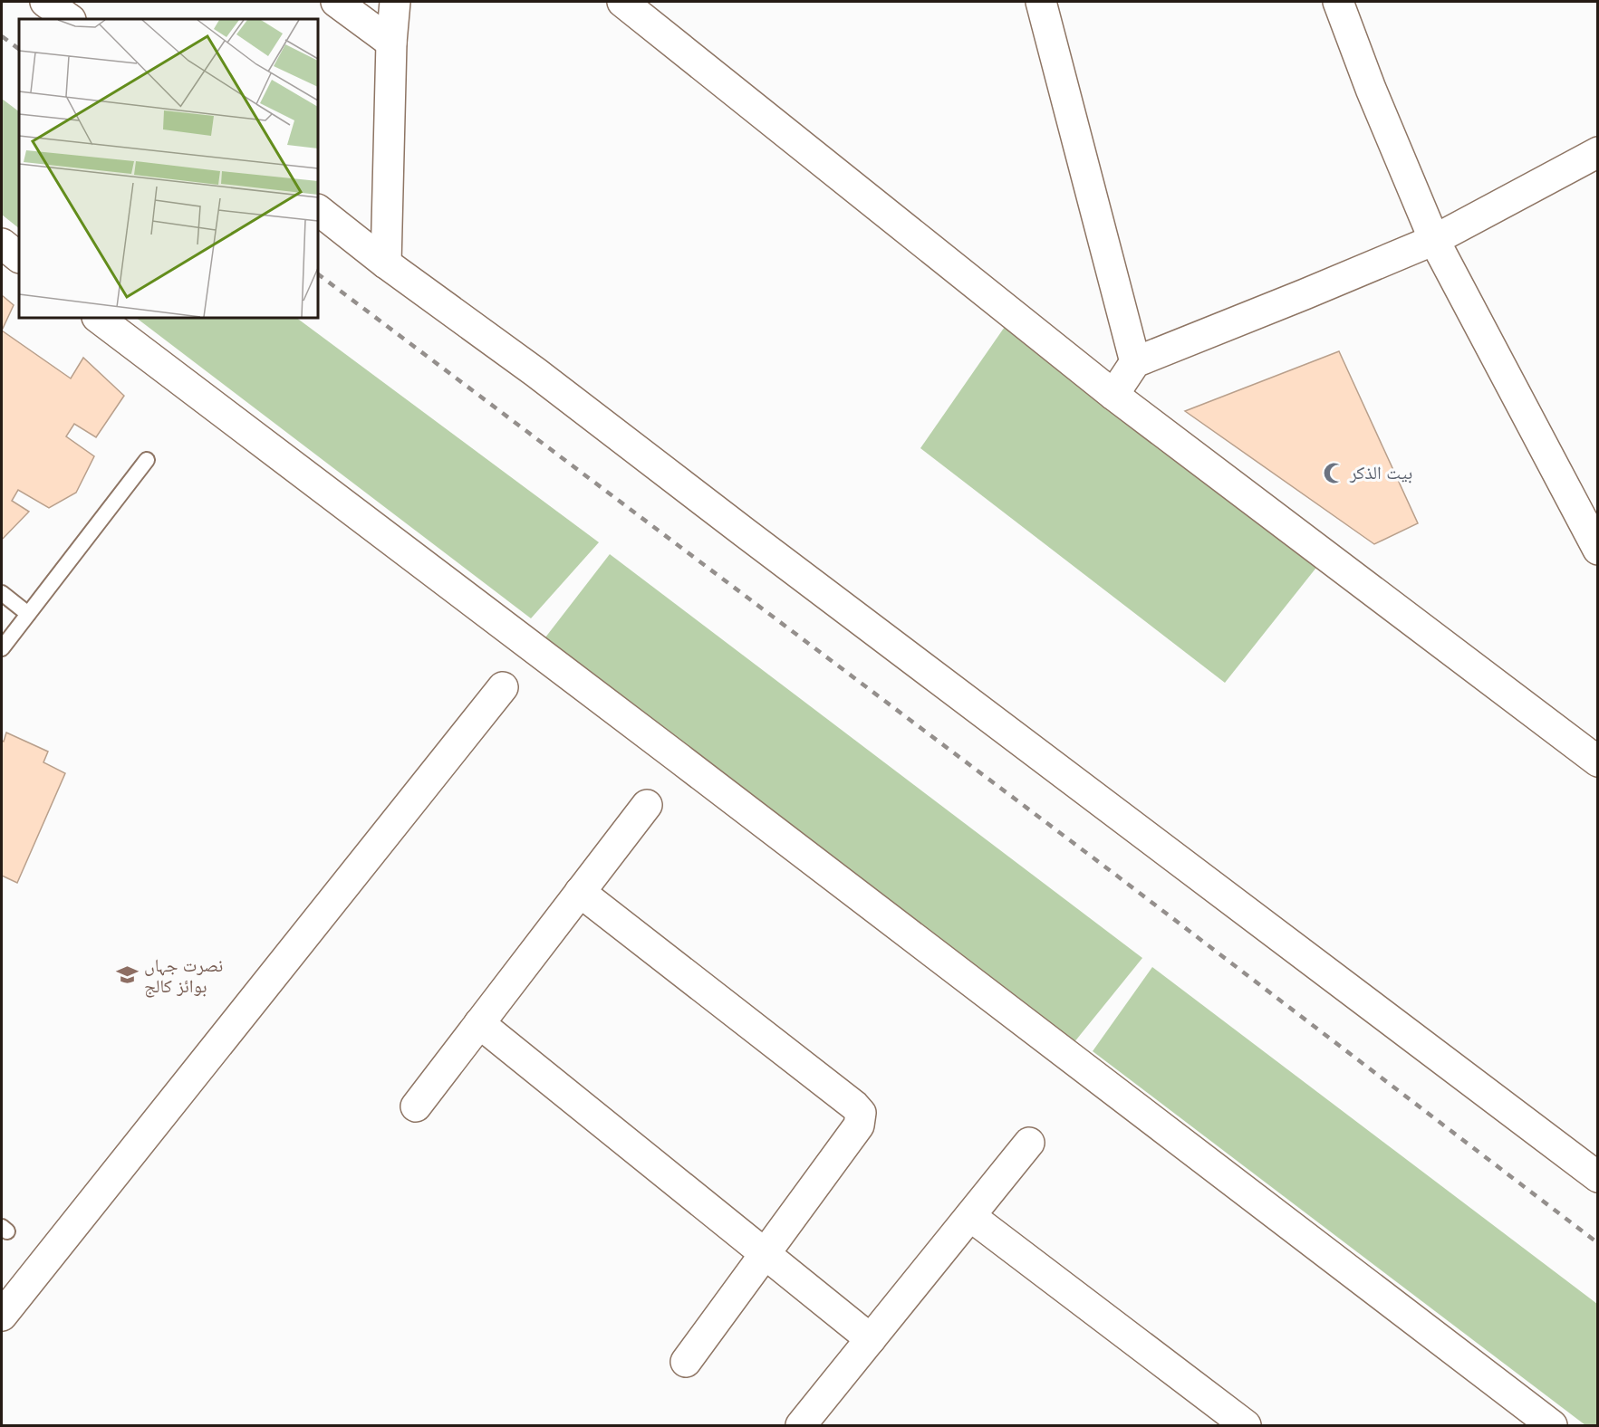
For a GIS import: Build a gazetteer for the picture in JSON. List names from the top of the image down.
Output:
{
  "places": {
    "mosque": ["بیت الذکر"],
    "school or university": ["نصرت جہاں بوائز کالج"]
  }
}
